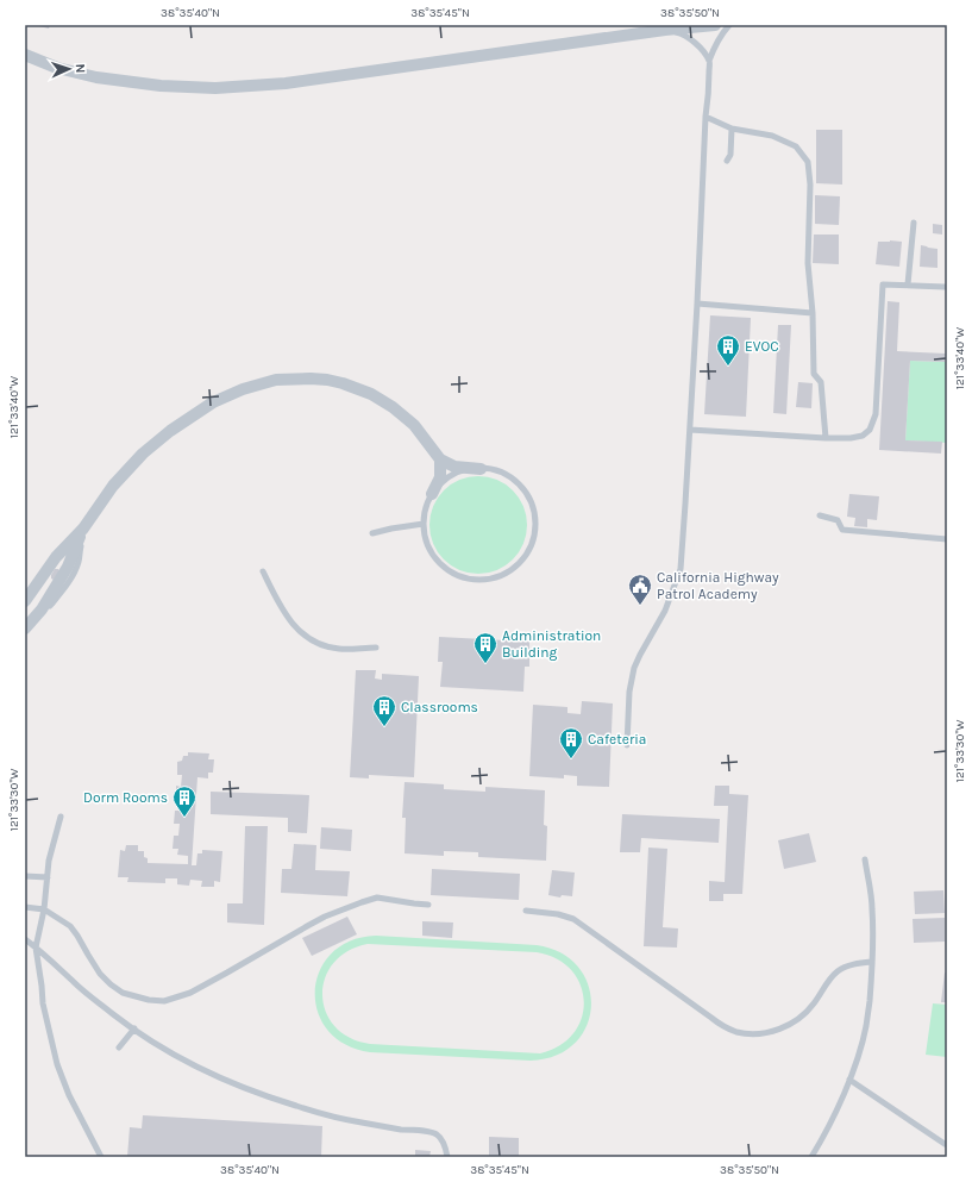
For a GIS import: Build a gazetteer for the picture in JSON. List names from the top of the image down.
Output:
{
  "places": {
    "building": [
      "EVOC",
      "Administration Building",
      "Classrooms",
      "Cafeteria",
      "Dorm Rooms"
    ],
    "public building": ["California Highway Patrol Academy"]
  },
  "north": "right",
  "coordinates": [
    "38°35'40\"N",
    "38°35'45\"N",
    "38°35'50\"N",
    "121°33'40\"W",
    "121°33'30\"W"
  ]
}
